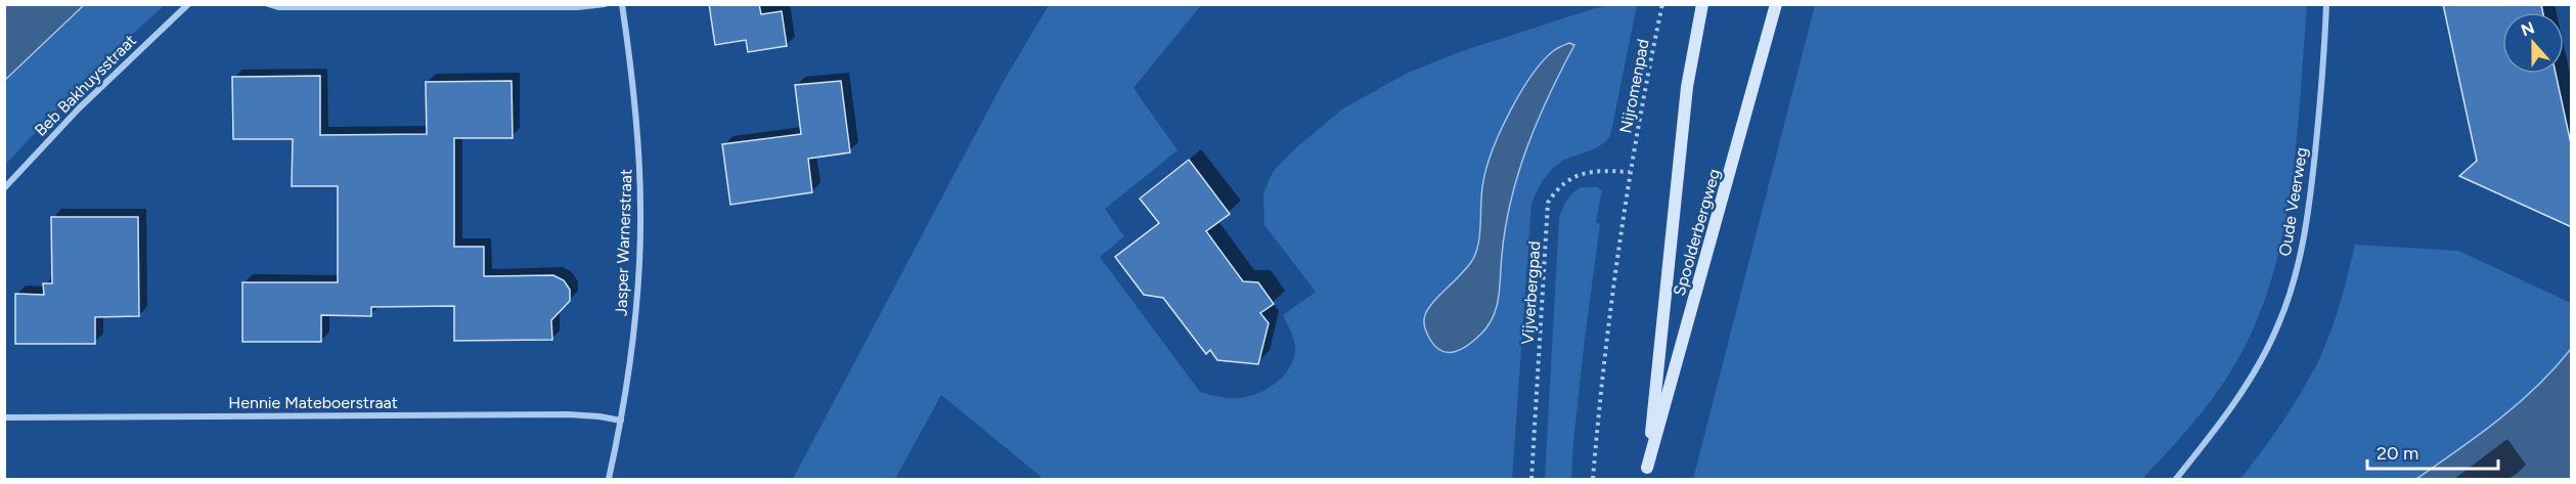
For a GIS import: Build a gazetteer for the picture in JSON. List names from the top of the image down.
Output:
{
  "streets": {
    "main road": ["Spoolderbergweg"],
    "street": [
      "Beb Bakhuysstraat",
      "Oude Veerweg",
      "Jasper Warnerstraat",
      "Hennie Mateboerstraat"
    ],
    "path": ["Nijromenpad", "Vijverbergpad"]
  },
  "crossings": [
    ["Nijromenpad", "Vijverbergpad"],
    ["Jasper Warnerstraat", "Hennie Mateboerstraat"]
  ],
  "scale_bar": "20 m",
  "north": "top"
}
